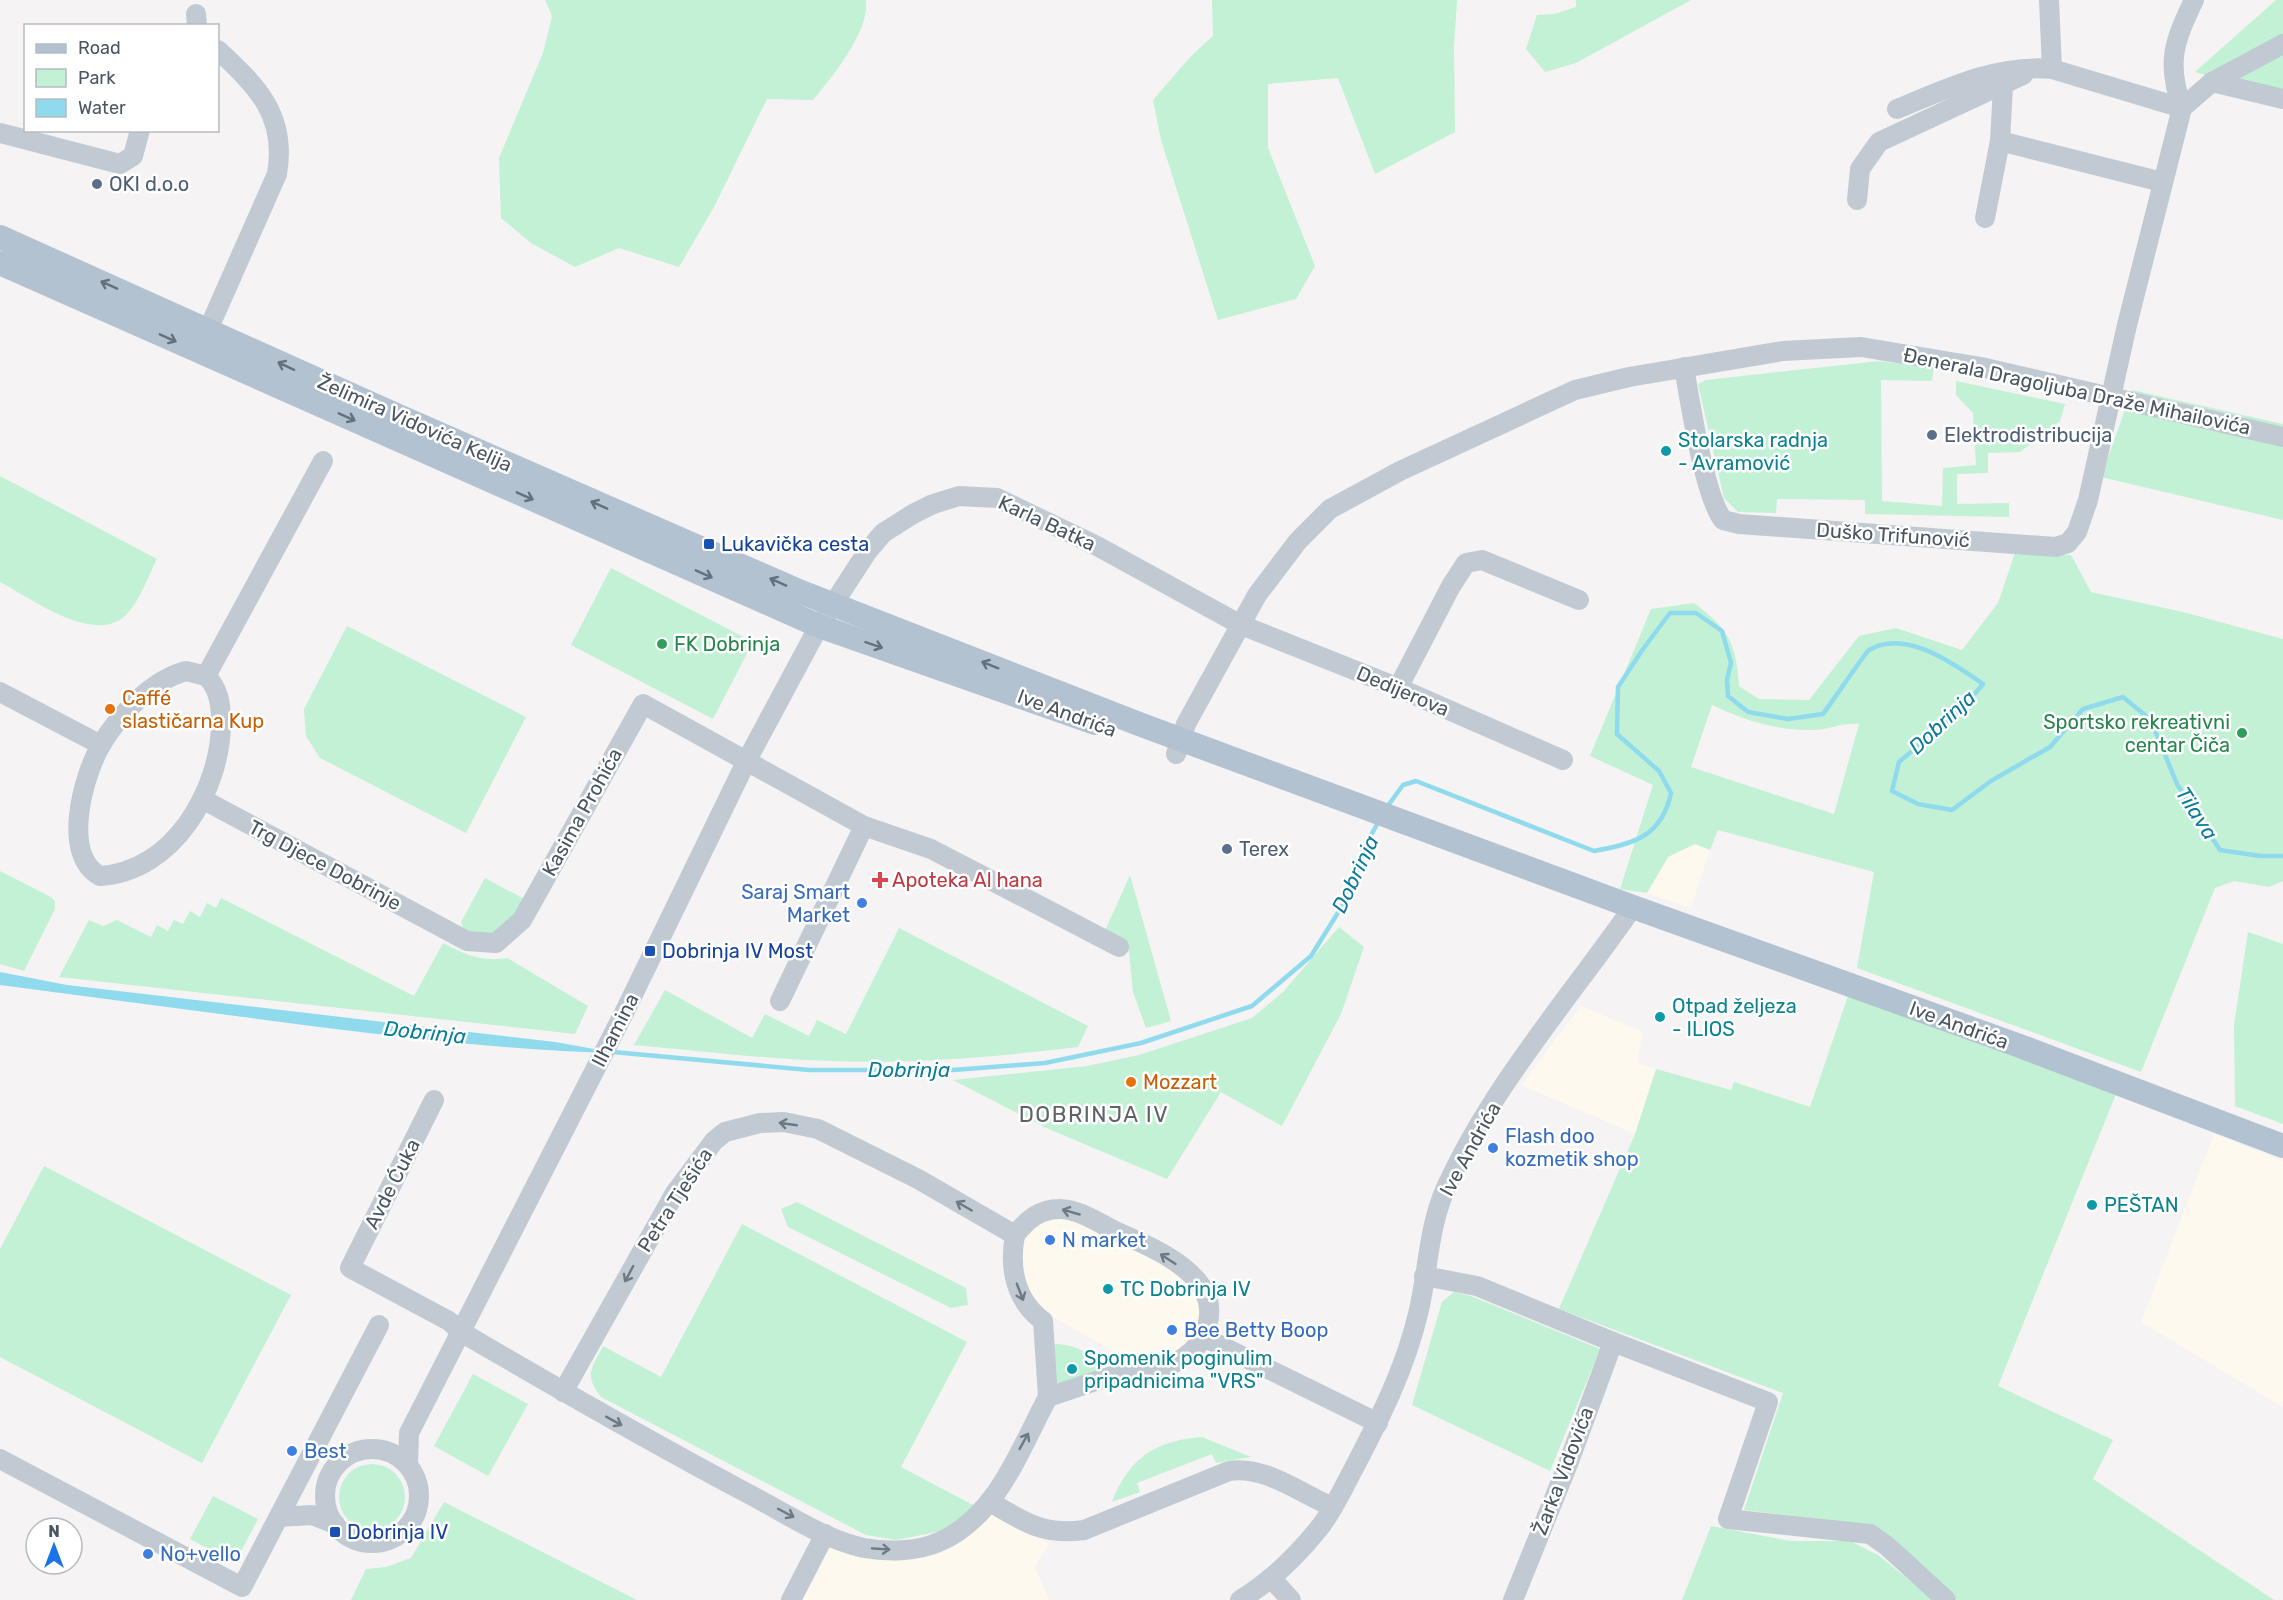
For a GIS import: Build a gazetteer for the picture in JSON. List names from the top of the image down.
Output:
{
  "streets": {
    "main road": ["Želimira Vidovića Kelija", "Ive Andrića"],
    "street": [
      "Đenerala Dragoljuba Draže Mihailovića",
      "Karla Batka",
      "Duško Trifunović",
      "Dedijerova",
      "Kasima Prohića",
      "Trg Djece Dobrinje",
      "Ilhamina",
      "Avde Ćuka",
      "Petra Tješića",
      "Žarka Vidovića"
    ]
  },
  "crossings": [
    ["Đenerala Dragoljuba Draže Mihailovića", "Karla Batka"],
    ["Đenerala Dragoljuba Draže Mihailovića", "Duško Trifunović"],
    ["Đenerala Dragoljuba Draže Mihailovića", "Dedijerova"],
    ["Đenerala Dragoljuba Draže Mihailovića", "Ive Andrića"],
    ["Želimira Vidovića Kelija", "Karla Batka"],
    ["Želimira Vidovića Kelija", "Ive Andrića"],
    ["Želimira Vidovića Kelija", "Ilhamina"],
    ["Karla Batka", "Dedijerova"],
    ["Karla Batka", "Ive Andrića"],
    ["Karla Batka", "Ilhamina"],
    ["Ive Andrića", "Ilhamina"],
    ["Kasima Prohića", "Trg Djece Dobrinje"],
    ["Kasima Prohića", "Ilhamina"],
    ["Ilhamina", "Avde Ćuka"]
  ],
  "districts": ["DOBRINJA IV"],
  "water": ["Dobrinja", "Tilava"],
  "places": {
    "other": [
      "OKI d.o.o",
      "Elektrodistribucija",
      "Stolarska radnja - Avramović",
      "FK Dobrinja",
      "Caffé slastičarna Kup",
      "Sportsko rekreativni centar Čiča",
      "Terex",
      "Saraj Smart Market",
      "Otpad željeza - ILIOS",
      "Mozzart",
      "Flash doo kozmetik shop",
      "PEŠTAN",
      "N market",
      "TC Dobrinja IV",
      "Bee Betty Boop",
      "Spomenik poginulim pripadnicima \"VRS\"",
      "Best",
      "No+vello"
    ],
    "transit": ["Lukavička cesta", "Dobrinja IV Most", "Dobrinja IV"],
    "health": ["Apoteka Al hana"]
  },
  "legend": ["Road", "Park", "Water"],
  "north": "top"
}
